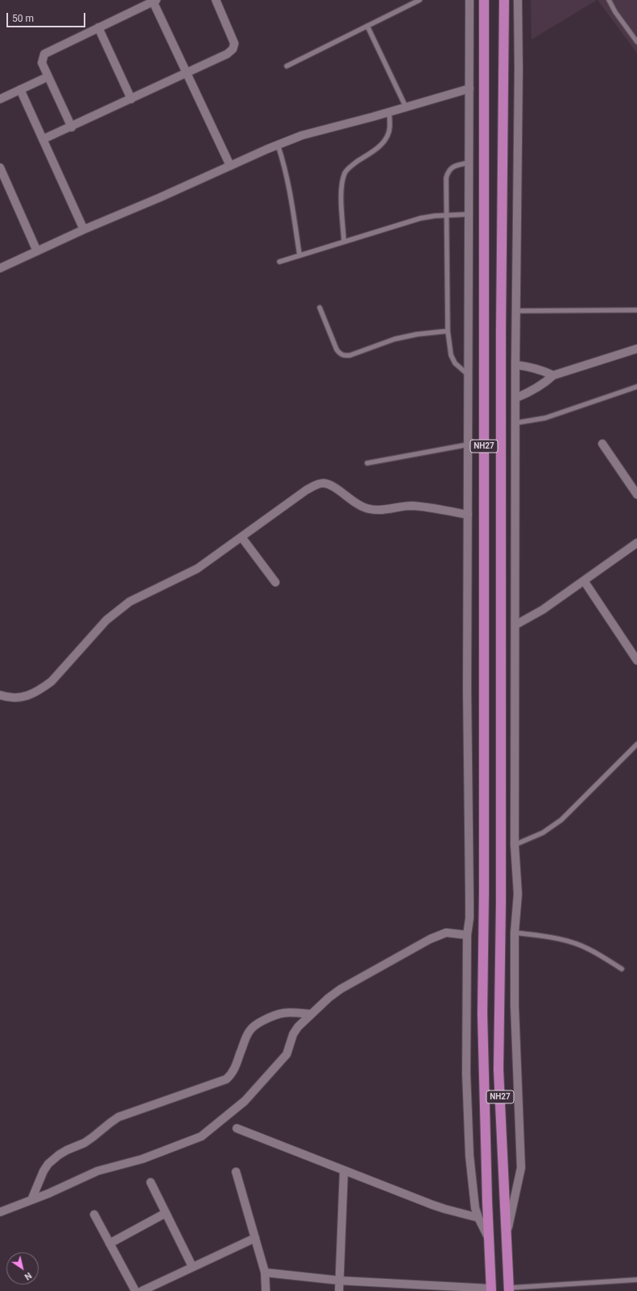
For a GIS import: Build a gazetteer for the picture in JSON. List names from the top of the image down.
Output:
{
  "streets": {
    "highway": ["NH27"]
  },
  "scale_bar": "50 m",
  "north": "bottom right"
}
